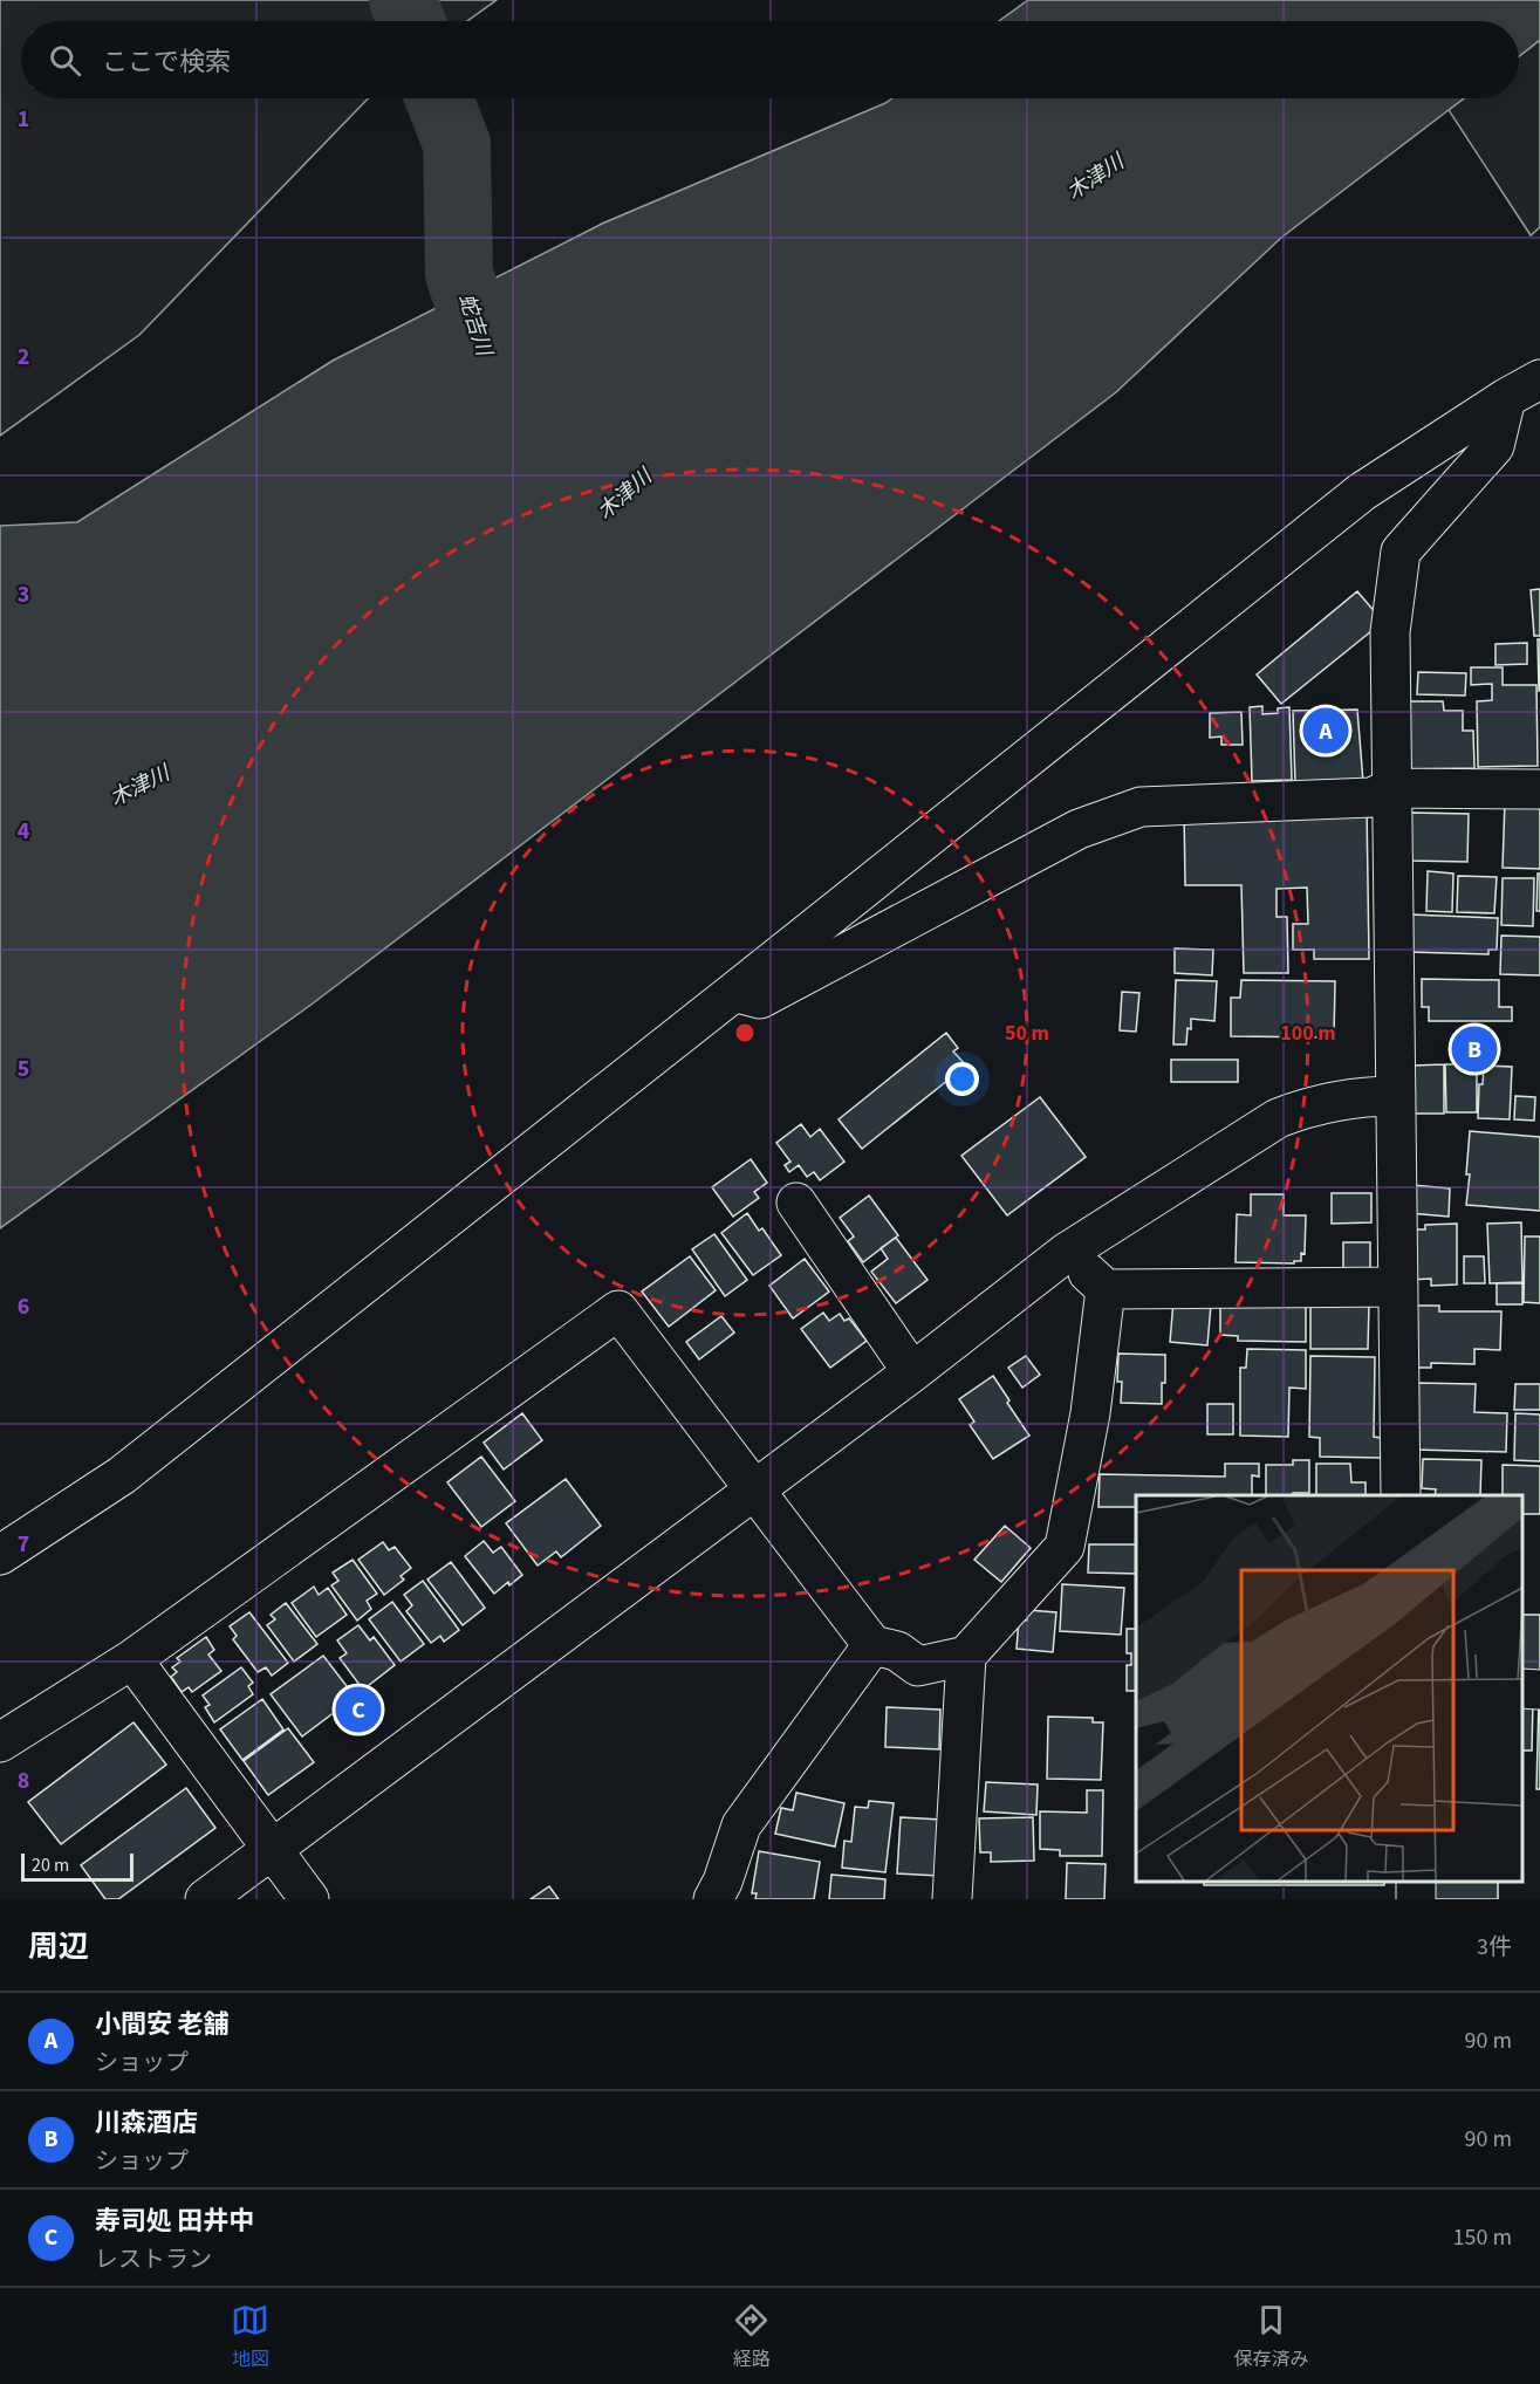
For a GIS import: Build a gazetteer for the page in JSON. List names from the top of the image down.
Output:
{
  "water": ["木津川", "蛇吉川"],
  "scale_bar": "20 m",
  "page": {
    "search": "ここで検索",
    "pins": ["A", "B", "C"],
    "scale": "20 m",
    "heading": ["周辺", "3件"],
    "list": [
      {
        "mark": "A",
        "name": "小間安 老舗",
        "note": "ショップ",
        "value": "90 m"
      },
      {
        "mark": "B",
        "name": "川森酒店",
        "note": "ショップ",
        "value": "90 m"
      },
      {
        "mark": "C",
        "name": "寿司処 田井中",
        "note": "レストラン",
        "value": "150 m"
      }
    ],
    "nav": ["地図", "経路", "保存済み"]
  },
  "grid": {
    "rows": [
      "1",
      "2",
      "3",
      "4",
      "5",
      "6",
      "7",
      "8"
    ]
  },
  "rings": ["50 m", "100 m"]
}
